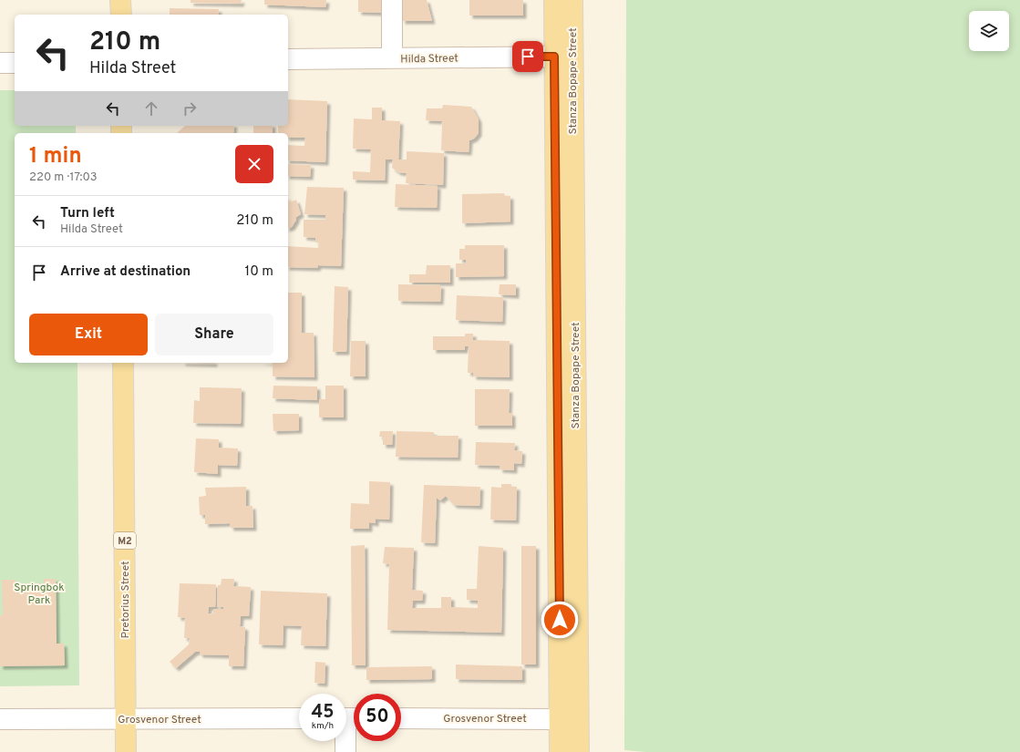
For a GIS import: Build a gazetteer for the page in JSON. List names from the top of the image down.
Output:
{
  "streets": {
    "main road": ["Stanza Bopape Street", "M2", "Pretorius Street"],
    "street": ["Hilda Street", "Grosvenor Street"]
  },
  "crossings": [
    ["Hilda Street", "Stanza Bopape Street"],
    ["Stanza Bopape Street", "Grosvenor Street"],
    ["Pretorius Street", "Grosvenor Street"]
  ],
  "parks": ["Springbok Park"],
  "page": {
    "turn": ["210 m", "Hilda Street"],
    "heading": ["1 min", "220 m · 17:03"],
    "list": [
      {
        "name": "Turn left",
        "note": "Hilda Street",
        "value": "210 m"
      },
      {
        "name": "Arrive at destination",
        "value": "10 m"
      }
    ],
    "buttons": ["Exit", "Share"],
    "speed": "45 km/h",
    "limit": "50"
  }
}
